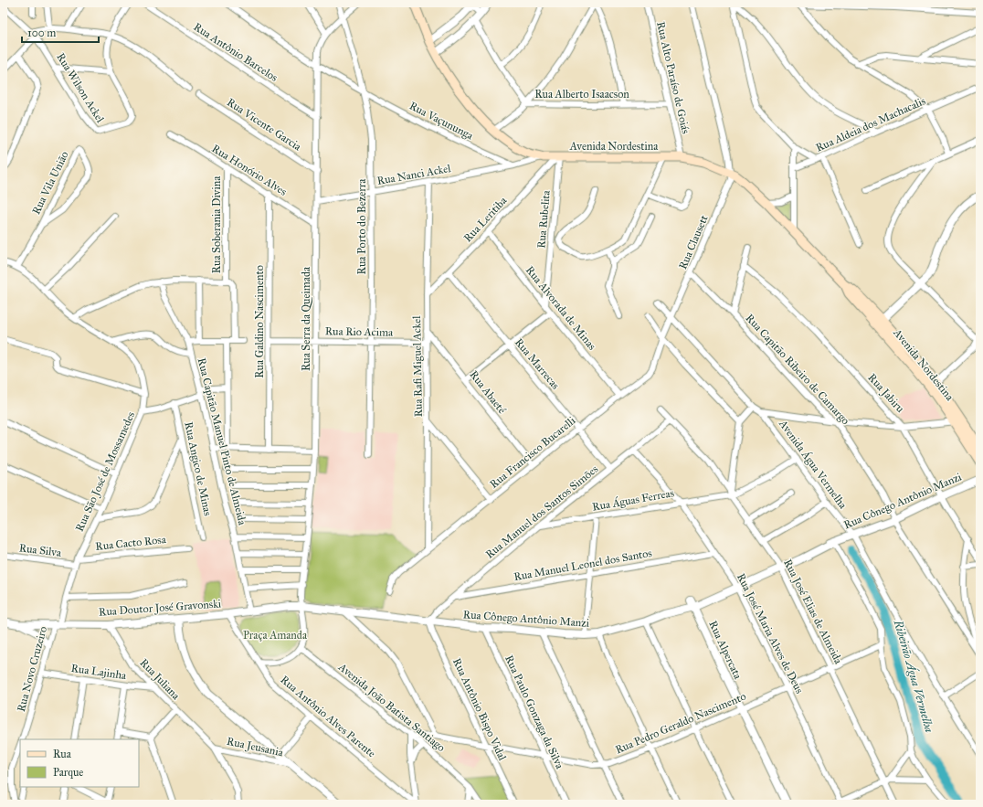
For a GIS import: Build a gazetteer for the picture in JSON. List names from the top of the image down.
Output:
{
  "streets": {
    "main road": ["Avenida Nordestina"],
    "street": [
      "Rua Antônio Barcelos",
      "Rua Alto Paraíso de Goiás",
      "Rua Wilson Ackel",
      "Rua Alberto Isaacson",
      "Rua Vaçununga",
      "Rua Vicente Garcia",
      "Rua Aldeia dos Machacalis",
      "Rua Honório Alves",
      "Rua Nanci Ackel",
      "Rua Vila União",
      "Rua Leritiba",
      "Rua Rubelita",
      "Rua Soberania Divina",
      "Rua Porto do Bezerra",
      "Rua Clausett",
      "Rua Alvorada de Minas",
      "Rua Serra da Queimada",
      "Rua Galdino Nascimento",
      "Rua Rio Acima",
      "Rua Marrecas",
      "Rua Rafi Miguel Ackel",
      "Rua Capitão Ribeiro de Camargo",
      "Rua Abaeté",
      "Rua Jabiru",
      "Rua Capitão Manuel Pinto de Almeida",
      "Rua Francisco Bucarelli",
      "Avenida Água Vermelha",
      "Rua Angico de Minas",
      "Rua São José de Mossamedes",
      "Rua Águas Ferreas",
      "Rua Cônego Antônio Manzi",
      "Rua Manuel dos Santos Simões",
      "Rua Cacto Rosa",
      "Rua Silva",
      "Rua Manuel Leonel dos Santos",
      "Rua Doutor José Gravonski",
      "Rua José Elias de Almeida",
      "Rua José Maria Alves de Deus",
      "Rua Alpercata",
      "Rua Novo Cruzeiro",
      "Rua Lajinha",
      "Rua Juliana",
      "Avenida João Batista Santiago",
      "Rua Antônio Bispo Vidal",
      "Rua Paulo Gonzaga da Silva",
      "Rua Antônio Alves Parente",
      "Rua Pedro Geraldo Nascimento",
      "Rua Jeusania"
    ]
  },
  "crossings": [
    ["Rua Antônio Barcelos", "Rua Serra da Queimada"],
    ["Rua Alto Paraíso de Goiás", "Rua Alberto Isaacson"],
    ["Rua Alto Paraíso de Goiás", "Avenida Nordestina"],
    ["Rua Vaçununga", "Rua Nanci Ackel"],
    ["Rua Vaçununga", "Rua Porto do Bezerra"],
    ["Rua Vaçununga", "Rua Serra da Queimada"],
    ["Rua Vicente Garcia", "Rua Serra da Queimada"],
    ["Avenida Nordestina", "Rua Nanci Ackel"],
    ["Avenida Nordestina", "Rua Leritiba"],
    ["Avenida Nordestina", "Rua Rubelita"],
    ["Avenida Nordestina", "Rua Clausett"],
    ["Rua Honório Alves", "Rua Soberania Divina"],
    ["Rua Honório Alves", "Rua Serra da Queimada"],
    ["Rua Honório Alves", "Rua Galdino Nascimento"],
    ["Rua Nanci Ackel", "Rua Porto do Bezerra"],
    ["Rua Nanci Ackel", "Rua Serra da Queimada"],
    ["Rua Nanci Ackel", "Rua Rafi Miguel Ackel"],
    ["Rua Vila União", "Rua São José de Mossamedes"],
    ["Rua Leritiba", "Rua Rubelita"],
    ["Rua Leritiba", "Rua Alvorada de Minas"],
    ["Rua Leritiba", "Rua Marrecas"],
    ["Rua Leritiba", "Rua Rafi Miguel Ackel"],
    ["Rua Rubelita", "Rua Alvorada de Minas"],
    ["Rua Porto do Bezerra", "Rua Rio Acima"],
    ["Rua Clausett", "Rua Capitão Ribeiro de Camargo"],
    ["Rua Clausett", "Rua Francisco Bucarelli"],
    ["Rua Clausett", "Avenida Água Vermelha"],
    ["Rua Alvorada de Minas", "Rua Francisco Bucarelli"],
    ["Rua Serra da Queimada", "Rua Rio Acima"],
    ["Rua Serra da Queimada", "Rua Cônego Antônio Manzi"],
    ["Rua Serra da Queimada", "Rua Doutor José Gravonski"],
    ["Rua Galdino Nascimento", "Rua Rio Acima"],
    ["Rua Rio Acima", "Rua Rafi Miguel Ackel"],
    ["Rua Marrecas", "Rua Francisco Bucarelli"],
    ["Rua Marrecas", "Rua Manuel dos Santos Simões"],
    ["Rua Rafi Miguel Ackel", "Rua Abaeté"],
    ["Rua Rafi Miguel Ackel", "Rua Francisco Bucarelli"],
    ["Rua Capitão Ribeiro de Camargo", "Rua Cônego Antônio Manzi"],
    ["Rua Abaeté", "Rua Francisco Bucarelli"],
    ["Rua Jabiru", "Rua Cônego Antônio Manzi"],
    ["Rua Capitão Manuel Pinto de Almeida", "Rua Doutor José Gravonski"],
    ["Rua Francisco Bucarelli", "Avenida Água Vermelha"],
    ["Avenida Água Vermelha", "Rua Águas Ferreas"],
    ["Avenida Água Vermelha", "Rua Cônego Antônio Manzi"],
    ["Rua São José de Mossamedes", "Rua Cacto Rosa"],
    ["Rua São José de Mossamedes", "Rua Silva"],
    ["Rua São José de Mossamedes", "Rua Doutor José Gravonski"],
    ["Rua São José de Mossamedes", "Rua Novo Cruzeiro"],
    ["Rua Águas Ferreas", "Rua Manuel dos Santos Simões"],
    ["Rua Águas Ferreas", "Rua José Elias de Almeida"],
    ["Rua Águas Ferreas", "Rua José Maria Alves de Deus"],
    ["Rua Cônego Antônio Manzi", "Rua Manuel dos Santos Simões"],
    ["Rua Cônego Antônio Manzi", "Rua Doutor José Gravonski"],
    ["Rua Cônego Antônio Manzi", "Rua José Elias de Almeida"],
    ["Rua Cônego Antônio Manzi", "Rua José Maria Alves de Deus"],
    ["Rua Cônego Antônio Manzi", "Rua Alpercata"],
    ["Rua Cônego Antônio Manzi", "Rua Antônio Bispo Vidal"],
    ["Rua Cônego Antônio Manzi", "Rua Paulo Gonzaga da Silva"],
    ["Rua Manuel dos Santos Simões", "Rua Manuel Leonel dos Santos"],
    ["Rua Manuel dos Santos Simões", "Rua José Elias de Almeida"],
    ["Rua Manuel dos Santos Simões", "Rua José Maria Alves de Deus"],
    ["Rua Manuel dos Santos Simões", "Rua Antônio Bispo Vidal"],
    ["Rua Manuel Leonel dos Santos", "Rua José Maria Alves de Deus"],
    ["Rua Doutor José Gravonski", "Rua Novo Cruzeiro"],
    ["Rua Doutor José Gravonski", "Rua Juliana"],
    ["Rua Doutor José Gravonski", "Rua Antônio Alves Parente"],
    ["Rua José Elias de Almeida", "Rua Pedro Geraldo Nascimento"],
    ["Rua José Maria Alves de Deus", "Rua Pedro Geraldo Nascimento"],
    ["Rua Alpercata", "Rua Pedro Geraldo Nascimento"],
    ["Rua Novo Cruzeiro", "Rua Lajinha"],
    ["Rua Lajinha", "Rua Juliana"],
    ["Rua Juliana", "Rua Jeusania"],
    ["Avenida João Batista Santiago", "Rua Pedro Geraldo Nascimento"],
    ["Rua Antônio Bispo Vidal", "Rua Pedro Geraldo Nascimento"],
    ["Rua Paulo Gonzaga da Silva", "Rua Pedro Geraldo Nascimento"]
  ],
  "water": ["Ribeirão Água Vermelha"],
  "parks": ["Praça Amanda"],
  "legend": ["Rua", "Parque"],
  "scale_bar": "100 m"
}
